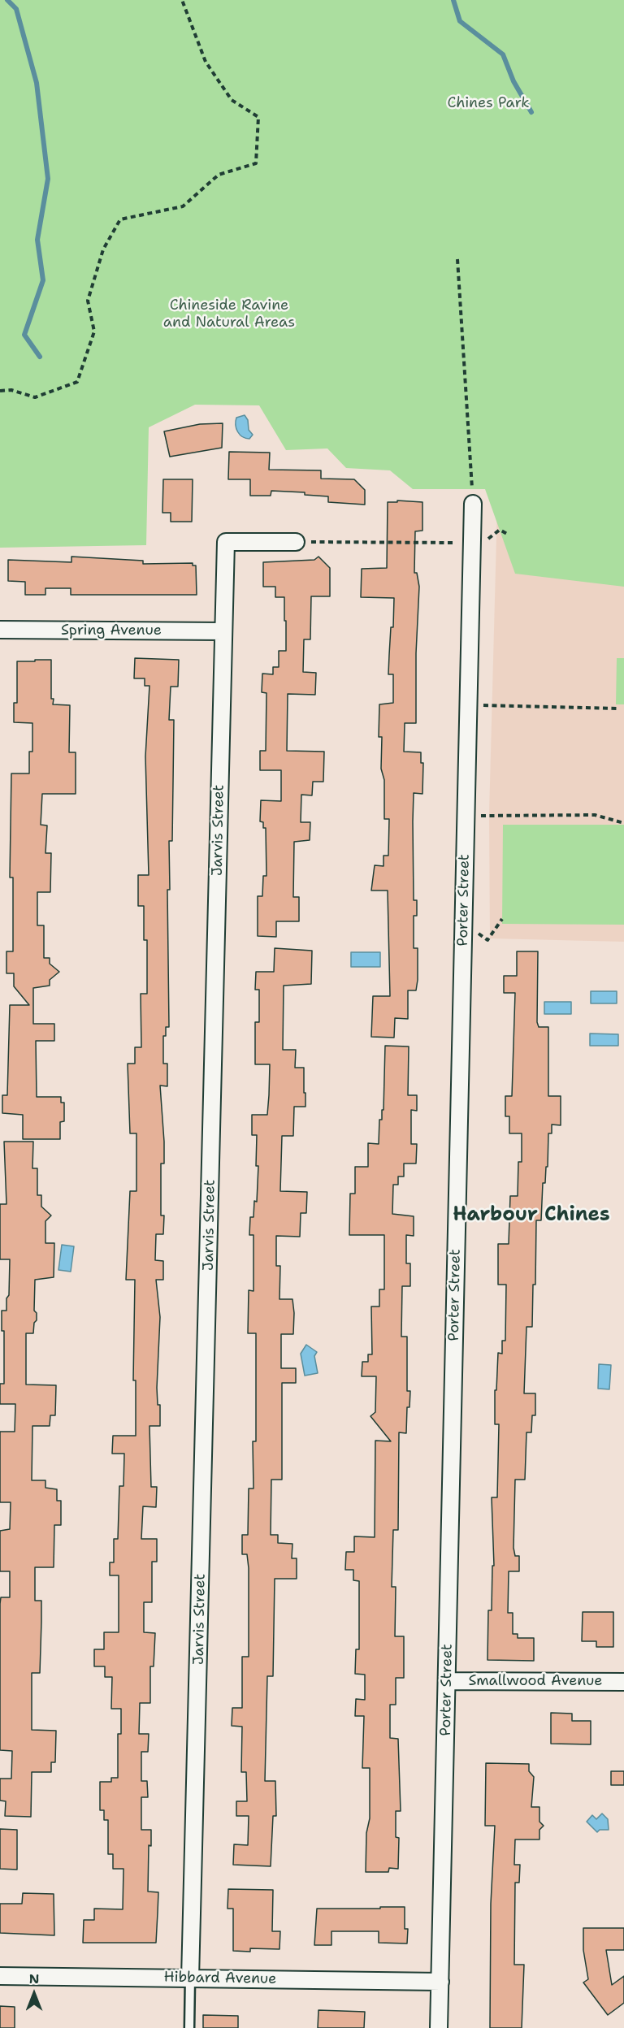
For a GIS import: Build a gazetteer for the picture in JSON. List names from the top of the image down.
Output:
{
  "streets": {
    "street": [
      "Spring Avenue",
      "Jarvis Street",
      "Porter Street",
      "Smallwood Avenue",
      "Hibbard Avenue"
    ]
  },
  "crossings": [
    ["Spring Avenue", "Jarvis Street"],
    ["Jarvis Street", "Hibbard Avenue"],
    ["Porter Street", "Smallwood Avenue"],
    ["Porter Street", "Hibbard Avenue"]
  ],
  "districts": ["Harbour Chines"],
  "parks": ["Chines Park", "Chineside Ravine and Natural Areas"],
  "north": "top"
}
